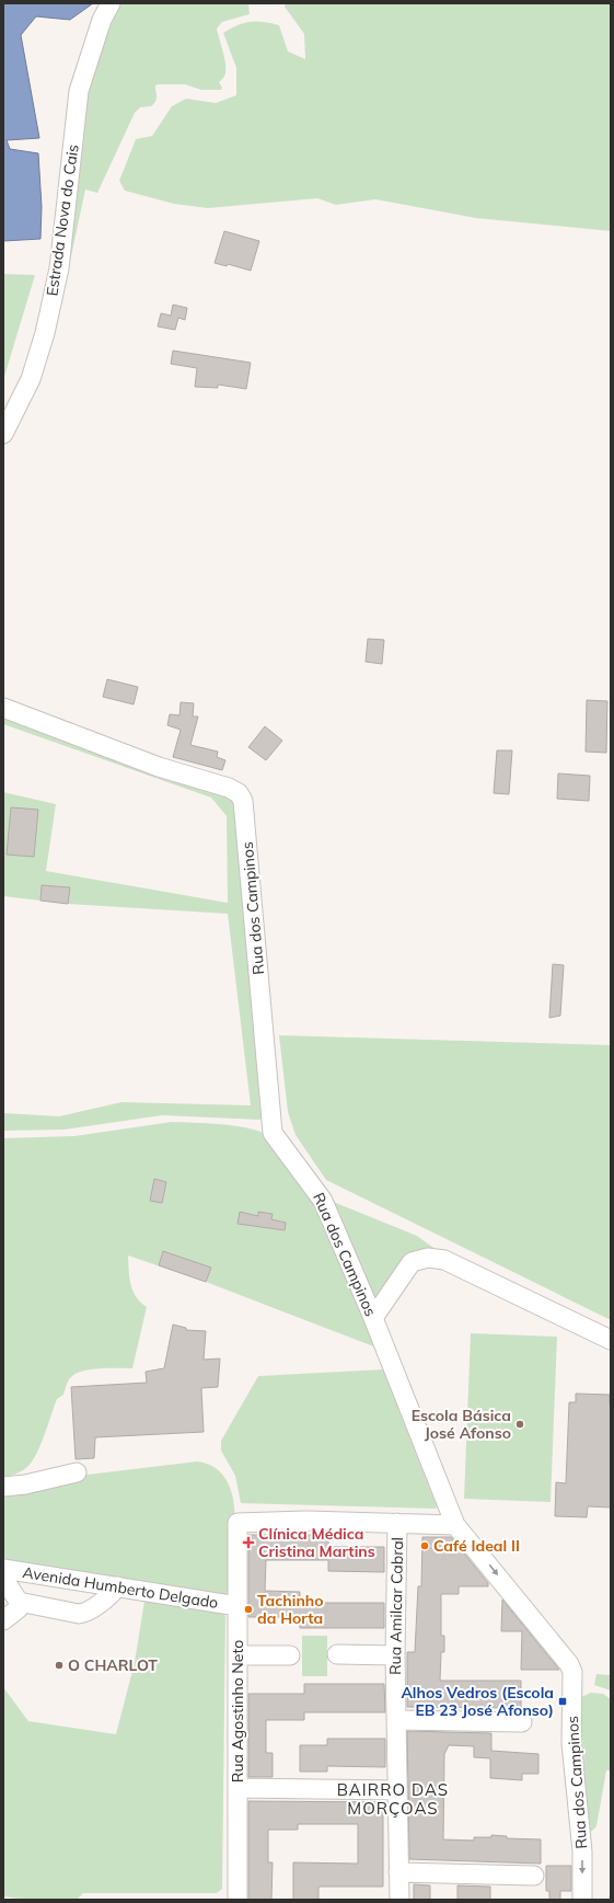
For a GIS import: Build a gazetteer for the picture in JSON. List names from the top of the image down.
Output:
{
  "streets": {
    "street": [
      "Estrada Nova do Cais",
      "Rua dos Campinos",
      "Avenida Humberto Delgado",
      "Rua Amilcar Cabral",
      "Rua Agostinho Neto"
    ]
  },
  "crossings": [
    ["Avenida Humberto Delgado", "Rua Agostinho Neto"],
    ["Rua Amilcar Cabral", "Rua Agostinho Neto"]
  ],
  "districts": ["BAIRRO DAS MORÇOAS"],
  "places": {
    "other": [
      "Escola Básica José Afonso",
      "Café Ideal II",
      "Tachinho da Horta",
      "O CHARLOT"
    ],
    "health": ["Clínica Médica Cristina Martins"],
    "transit": ["Alhos Vedros (Escola EB 23 José Afonso)"]
  }
}
